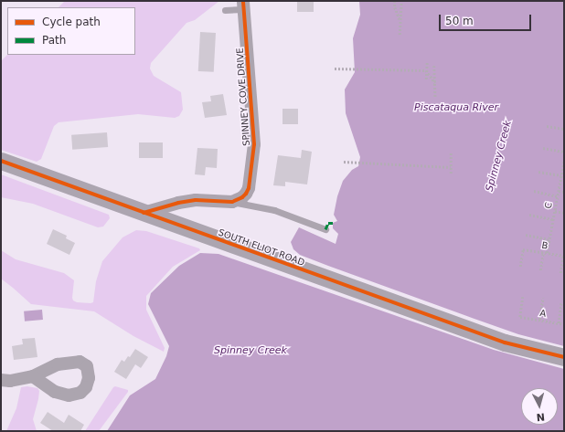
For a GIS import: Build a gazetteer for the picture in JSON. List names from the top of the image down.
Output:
{
  "streets": {
    "main road": ["SOUTH ELIOT ROAD"],
    "street": ["SPINNEY COVE DRIVE"],
    "path": ["C", "B", "A"]
  },
  "crossings": [
    ["C", "B"]
  ],
  "water": ["Piscataqua River", "Spinney Creek"],
  "legend": ["Cycle path", "Path"],
  "scale_bar": "50 m",
  "north": "bottom"
}
